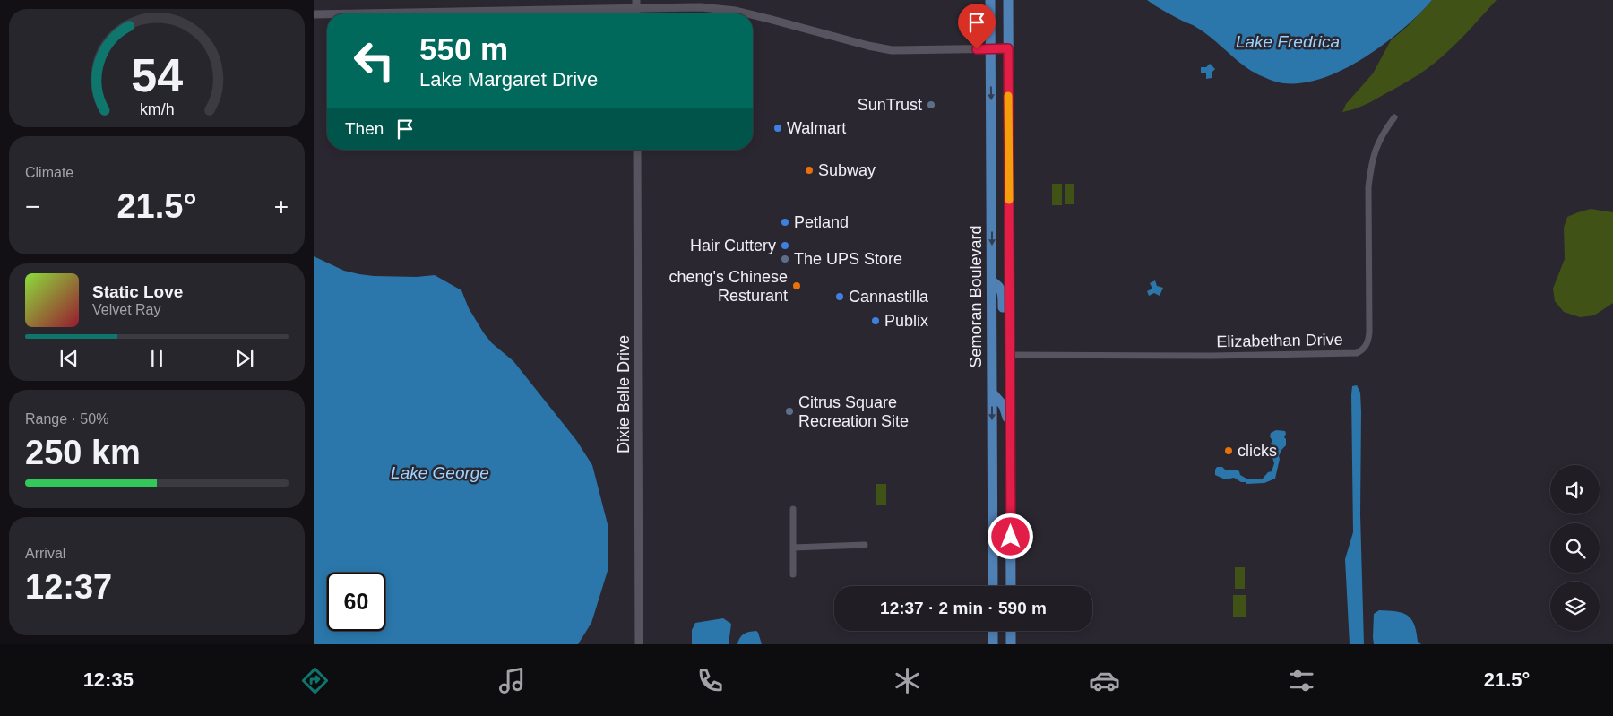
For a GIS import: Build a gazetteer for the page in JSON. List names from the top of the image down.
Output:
{
  "streets": {
    "main road": ["Semoran Boulevard"],
    "street": ["Elizabethan Drive", "Dixie Belle Drive"]
  },
  "water": ["Lake Fredrica", "Lake George"],
  "places": [
    "SunTrust",
    "Walmart",
    "Subway",
    "Petland",
    "Hair Cuttery",
    "The UPS Store",
    "cheng's Chinese Resturant",
    "Cannastilla",
    "Publix",
    "Citrus Square Recreation Site",
    "clicks"
  ],
  "page": {
    "turn": ["550 m", "Lake Margaret Drive"],
    "then": "Then",
    "tile": [
      "Climate",
      ["Range · 50%", "250 km"],
      ["Arrival", "12:37"]
    ],
    "heat": ["−", "21.5°", "+"],
    "song": ["Static Love", "Velvet Ray"],
    "limit": "60",
    "trip": "12:37 · 2 min · 590 m",
    "tabs": ["12:35", "21.5°"],
    "gauge": ["54", "km/h"]
  }
}
